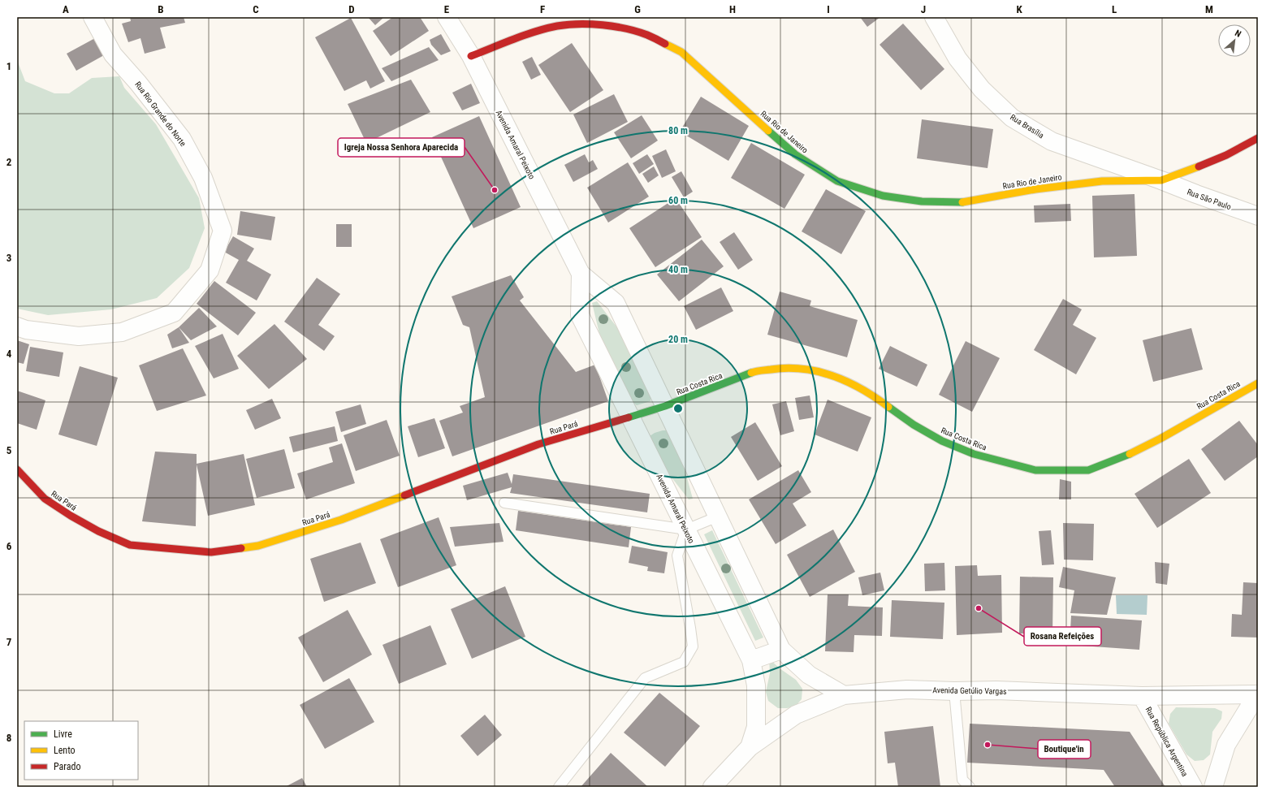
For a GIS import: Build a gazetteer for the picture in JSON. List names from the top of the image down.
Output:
{
  "streets": {
    "street": [
      "Rua Rio Grande do Norte",
      "Rua Brasília",
      "Rua Rio de Janeiro",
      "Avenida Amaral Peixoto",
      "Rua São Paulo",
      "Rua Costa Rica",
      "Rua Pará",
      "Avenida Getúlio Vargas",
      "Rua República Argentina"
    ]
  },
  "crossings": [
    ["Rua Brasília", "Rua Rio de Janeiro"],
    ["Rua Brasília", "Rua São Paulo"],
    ["Rua Rio de Janeiro", "Avenida Amaral Peixoto"],
    ["Rua Rio de Janeiro", "Rua São Paulo"],
    ["Avenida Amaral Peixoto", "Rua Costa Rica"],
    ["Avenida Amaral Peixoto", "Rua Pará"],
    ["Avenida Amaral Peixoto", "Avenida Getúlio Vargas"],
    ["Rua Costa Rica", "Rua Pará"],
    ["Avenida Getúlio Vargas", "Rua República Argentina"]
  ],
  "places": ["Igreja Nossa Senhora Aparecida", "Rosana Refeições", "Boutique'in"],
  "legend": ["Livre", "Lento", "Parado"],
  "north": "top right",
  "grid": {
    "columns": [
      "A",
      "B",
      "C",
      "D",
      "E",
      "F",
      "G",
      "H",
      "I",
      "J",
      "K",
      "L",
      "M"
    ],
    "rows": [
      "1",
      "2",
      "3",
      "4",
      "5",
      "6",
      "7",
      "8"
    ]
  },
  "rings": [
    "80 m",
    "60 m",
    "40 m",
    "20 m"
  ]
}
